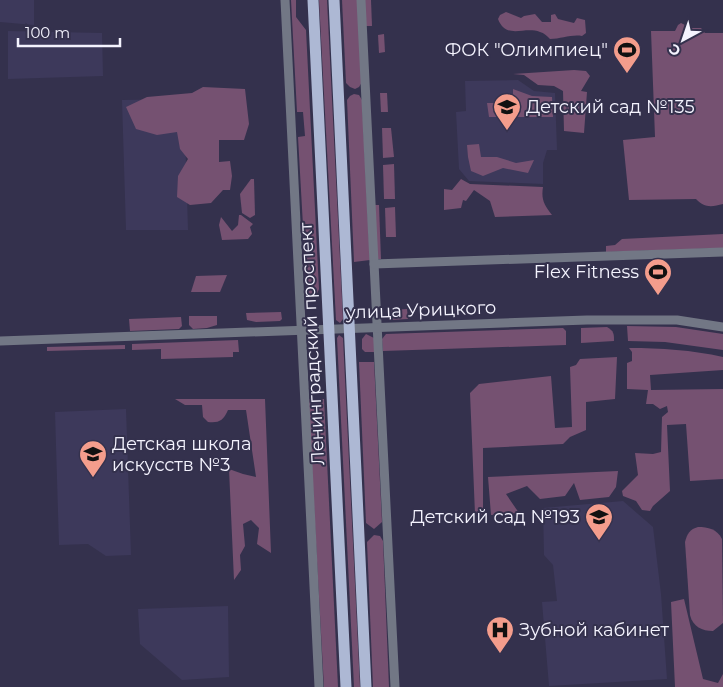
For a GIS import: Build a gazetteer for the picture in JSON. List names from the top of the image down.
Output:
{
  "streets": {
    "main road": ["Ленинградский проспект"],
    "street": ["улица Урицкого"]
  },
  "crossings": [
    ["улица Урицкого", "Ленинградский проспект"]
  ],
  "places": {
    "sports": ["ФОК \"Олимпиец\"", "Flex Fitness"],
    "school or university": ["Детский сад №135", "Детская школа искусств №3", "Детский сад №193"],
    "hospital": ["Зубной кабинет"]
  },
  "scale_bar": "100 m",
  "north": "bottom left"
}
